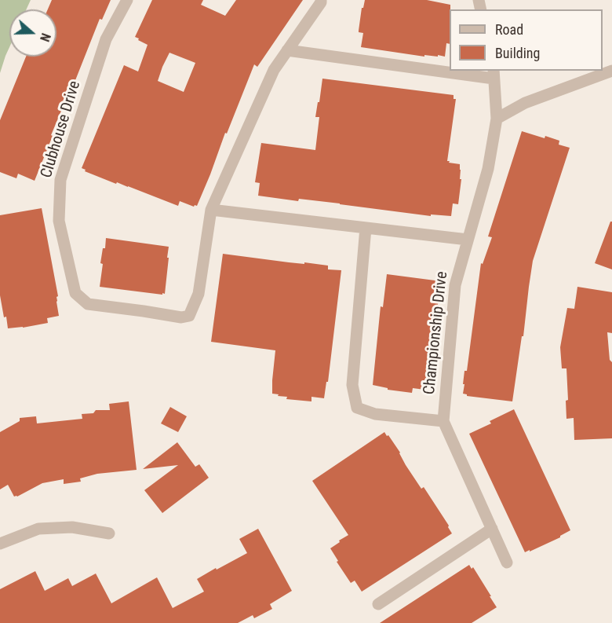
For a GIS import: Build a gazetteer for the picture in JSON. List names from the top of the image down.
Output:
{
  "streets": {
    "street": ["Clubhouse Drive", "Championship Drive"]
  },
  "legend": ["Road", "Building"],
  "north": "right"
}
